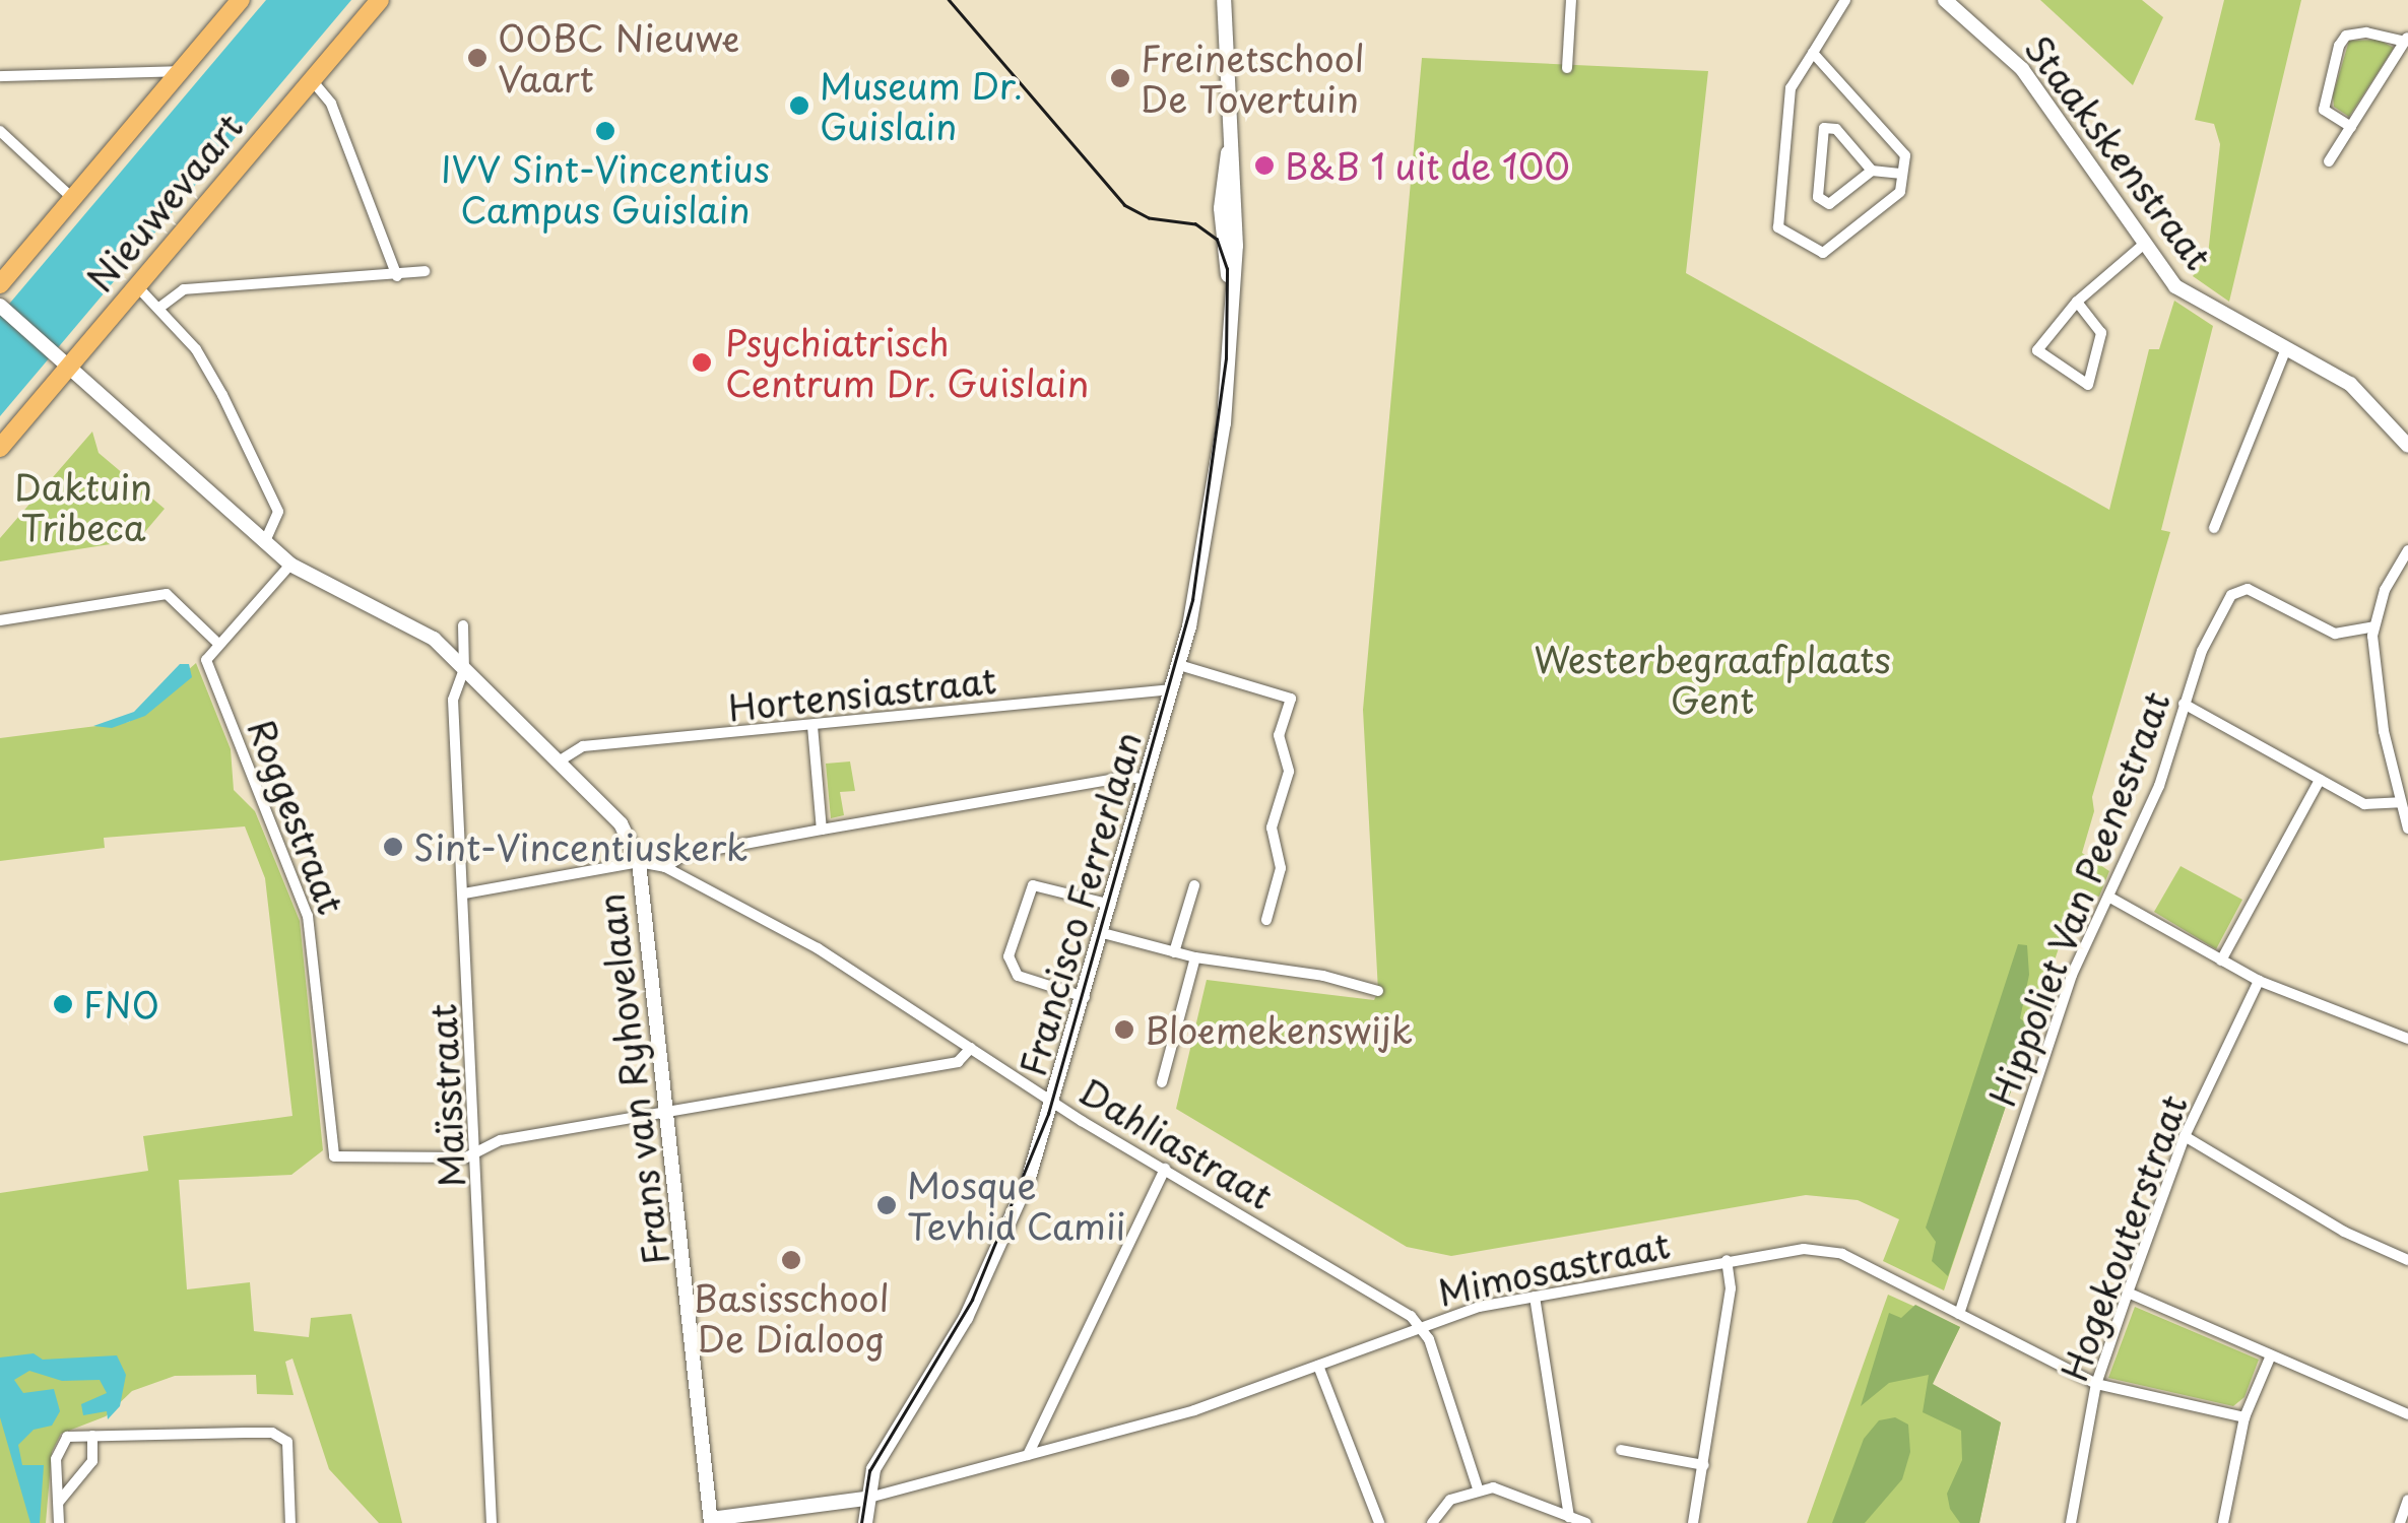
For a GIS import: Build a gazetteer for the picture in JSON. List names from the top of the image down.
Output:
{
  "streets": {
    "main road": ["Nieuwevaart"],
    "street": [
      "Staakskenstraat",
      "Hortensiastraat",
      "Roggestraat",
      "Hippoliet Van Peenestraat",
      "Francisco Ferrerlaan",
      "Frans van Ryhovelaan",
      "Maïsstraat",
      "Dahliastraat",
      "Hogekouterstraat",
      "Mimosastraat"
    ]
  },
  "crossings": [
    ["Nieuwevaart", "Frans van Ryhovelaan"],
    ["Hortensiastraat", "Francisco Ferrerlaan"],
    ["Hortensiastraat", "Frans van Ryhovelaan"],
    ["Roggestraat", "Maïsstraat"],
    ["Hippoliet Van Peenestraat", "Mimosastraat"],
    ["Francisco Ferrerlaan", "Dahliastraat"],
    ["Francisco Ferrerlaan", "Mimosastraat"],
    ["Frans van Ryhovelaan", "Maïsstraat"],
    ["Frans van Ryhovelaan", "Dahliastraat"],
    ["Dahliastraat", "Mimosastraat"],
    ["Hogekouterstraat", "Mimosastraat"]
  ],
  "parks": ["Daktuin Tribeca", "Westerbegraafplaats Gent"],
  "places": [
    "OOBC Nieuwe Vaart",
    "Freinetschool De Tovertuin",
    "Museum Dr. Guislain",
    "IVV Sint-Vincentius Campus Guislain",
    "B&B 1 uit de 100",
    "Psychiatrisch Centrum Dr. Guislain",
    "Sint-Vincentiuskerk",
    "FNO",
    "Bloemekenswijk",
    "Mosque Tevhid Camii",
    "Basisschool De Dialoog"
  ]
}
